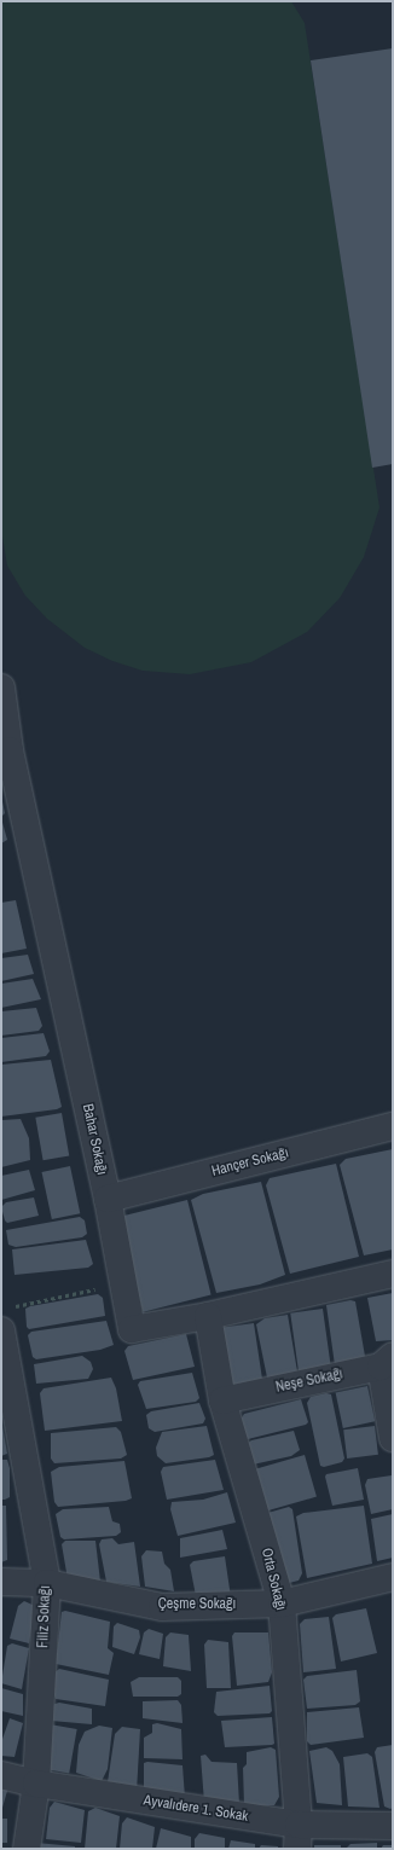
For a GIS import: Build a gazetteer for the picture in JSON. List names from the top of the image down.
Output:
{
  "streets": {
    "street": [
      "Bahar Sokağı",
      "Hançer Sokağı",
      "Neşe Sokağı",
      "Orta Sokağı",
      "Çeşme Sokağı",
      "Filiz Sokağı",
      "Ayvalıdere 1. Sokak"
    ]
  },
  "crossings": [
    ["Bahar Sokağı", "Hançer Sokağı"],
    ["Bahar Sokağı", "Orta Sokağı"],
    ["Neşe Sokağı", "Orta Sokağı"],
    ["Orta Sokağı", "Çeşme Sokağı"],
    ["Orta Sokağı", "Ayvalıdere 1. Sokak"],
    ["Çeşme Sokağı", "Filiz Sokağı"],
    ["Filiz Sokağı", "Ayvalıdere 1. Sokak"]
  ]
}
